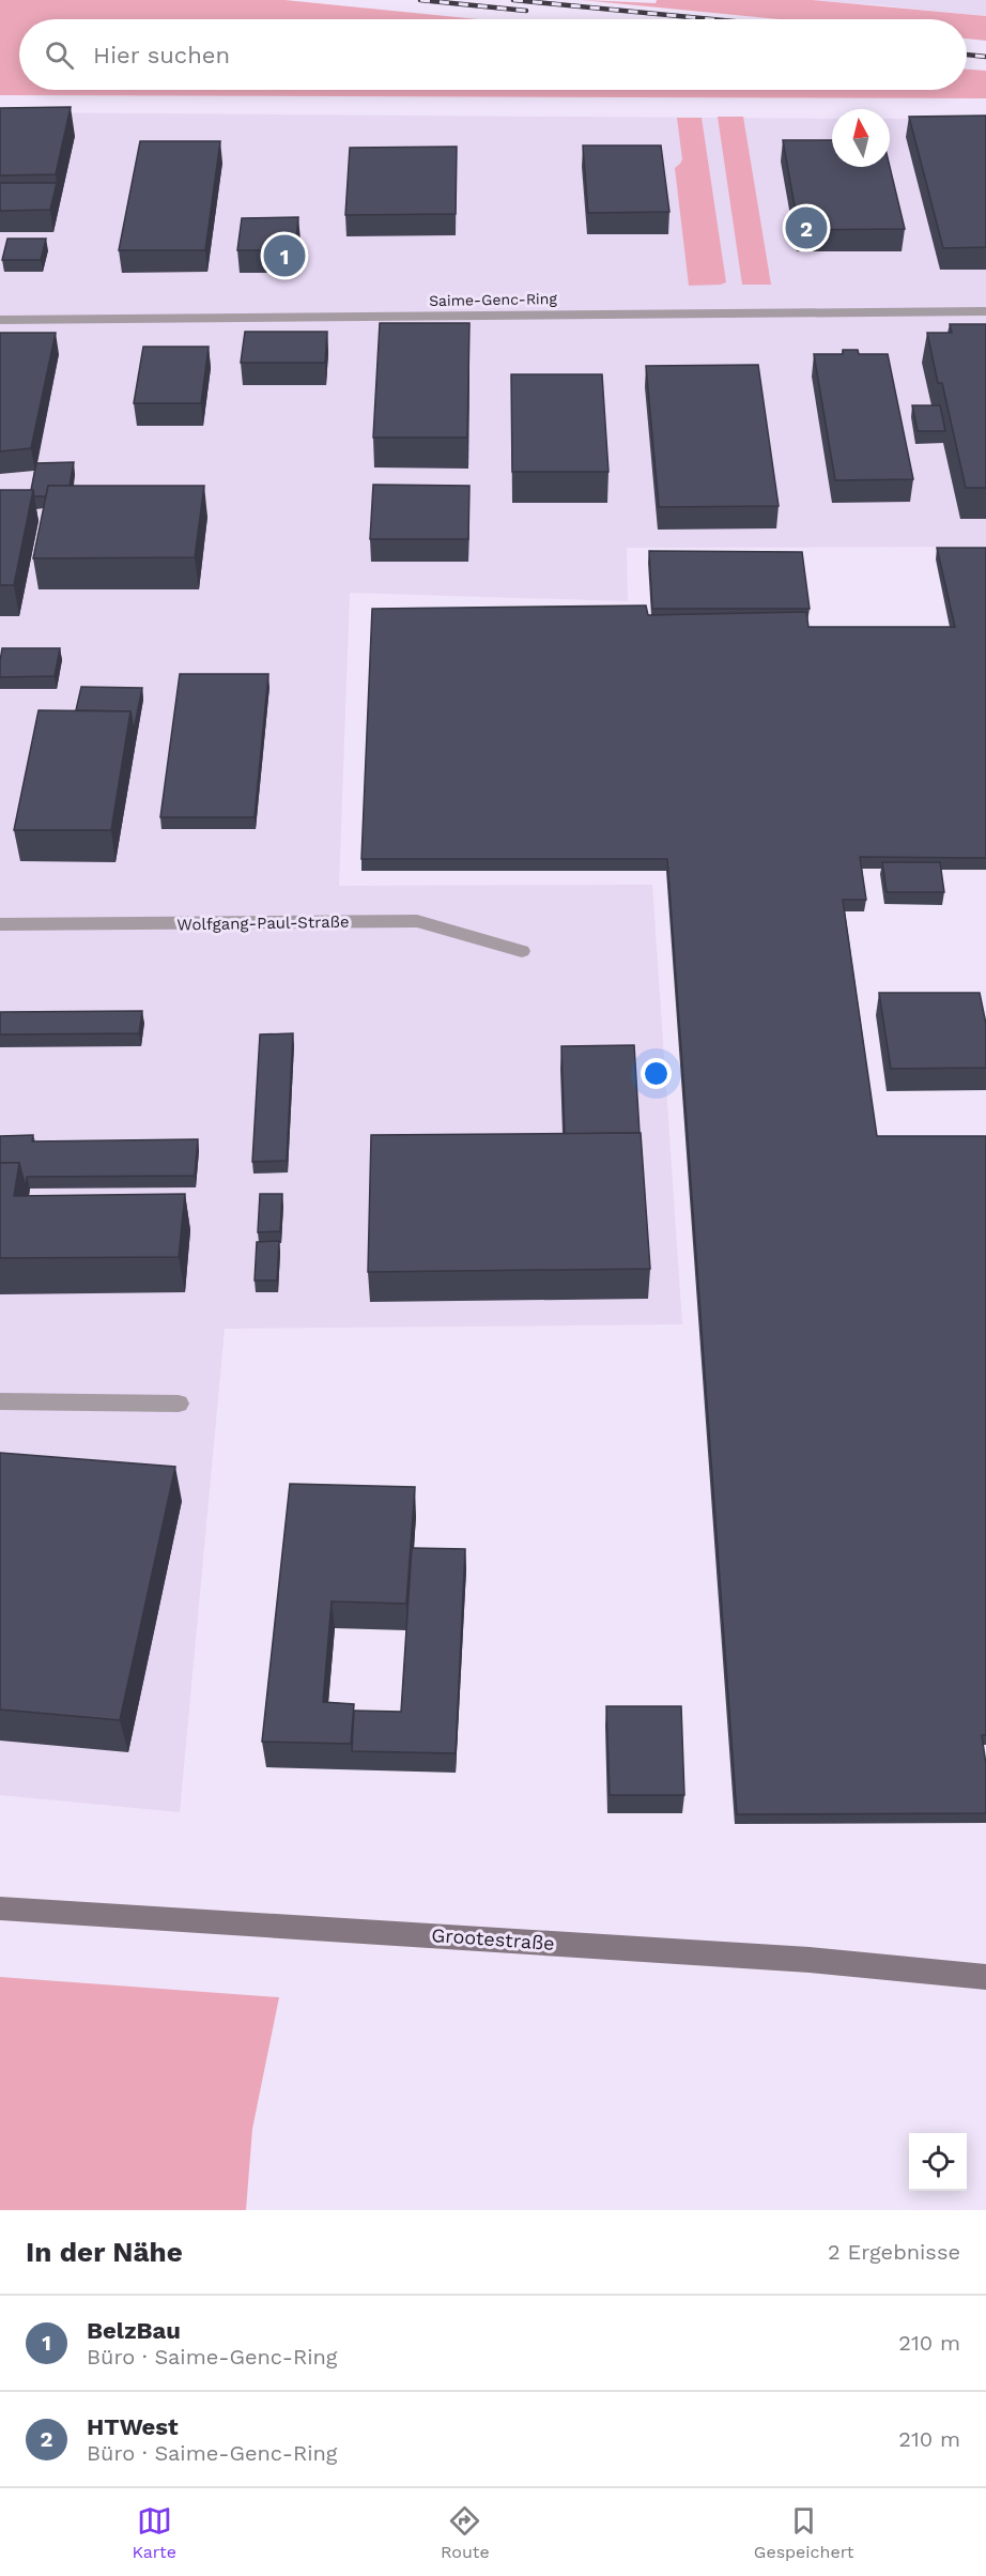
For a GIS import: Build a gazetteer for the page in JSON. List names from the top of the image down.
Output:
{
  "streets": {
    "main road": ["Grootestraße"],
    "street": ["Saime-Genc-Ring", "Wolfgang-Paul-Straße"]
  },
  "north": "top",
  "page": {
    "search": "Hier suchen",
    "pins": ["2", "1"],
    "heading": ["In der Nähe", "2 Ergebnisse"],
    "list": [
      {
        "mark": "1",
        "name": "BelzBau",
        "note": "Büro · Saime-Genc-Ring",
        "value": "210 m"
      },
      {
        "mark": "2",
        "name": "HTWest",
        "note": "Büro · Saime-Genc-Ring",
        "value": "210 m"
      }
    ],
    "nav": ["Karte", "Route", "Gespeichert"]
  }
}
